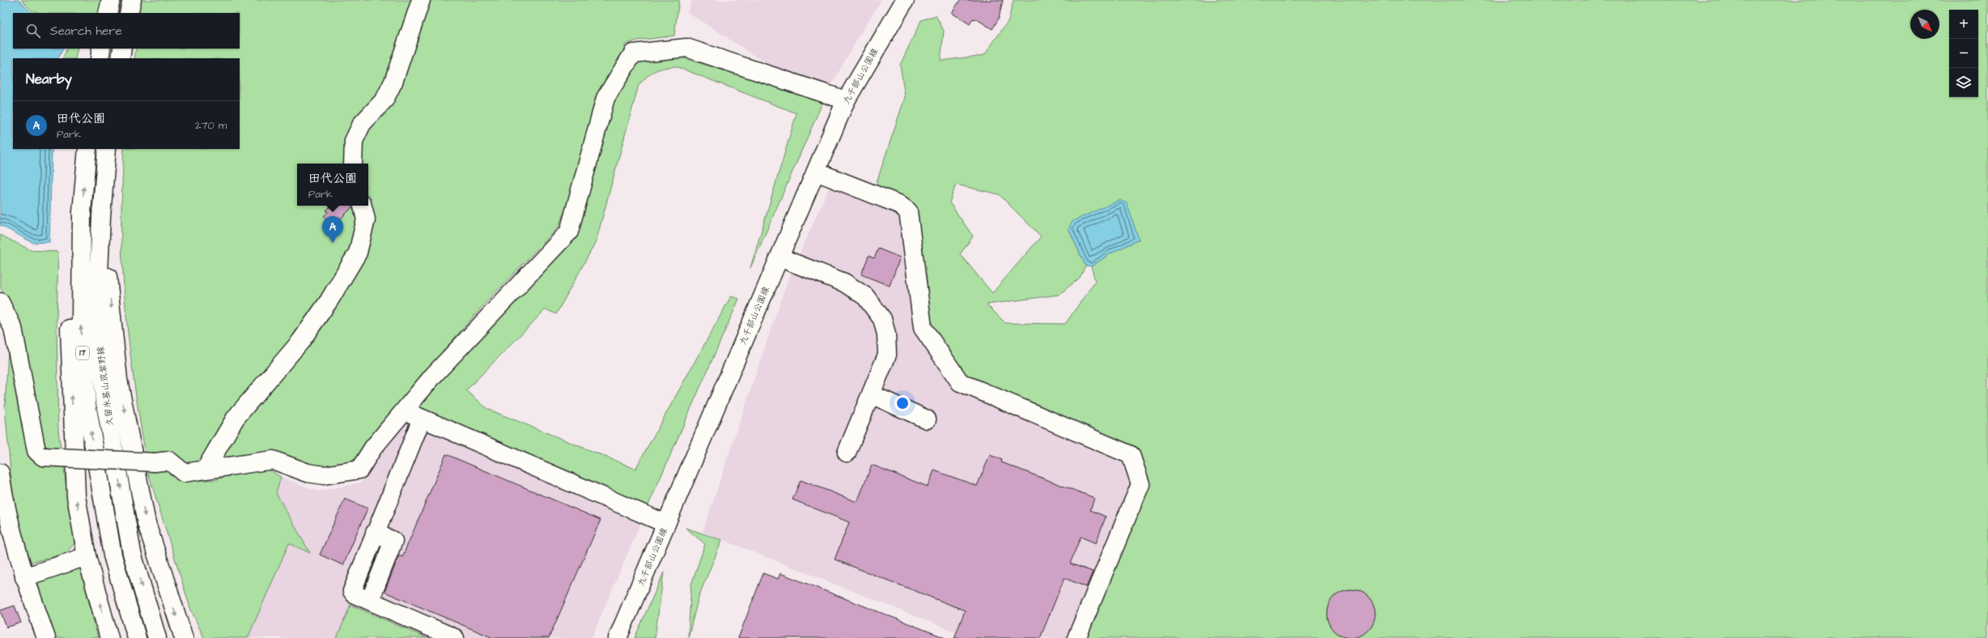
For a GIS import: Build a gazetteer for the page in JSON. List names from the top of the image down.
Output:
{
  "streets": {
    "street": ["九千部山公園線", "17", "久留米基山筑紫野線"]
  },
  "north": "bottom right",
  "page": {
    "map_buttons": ["+", "−"],
    "search": "Search here",
    "heading": "Nearby",
    "list": [
      {
        "mark": "A",
        "name": "田代公園",
        "note": "Park",
        "value": "270 m"
      }
    ],
    "popup": ["田代公園", "Park"],
    "pins": "A"
  }
}
